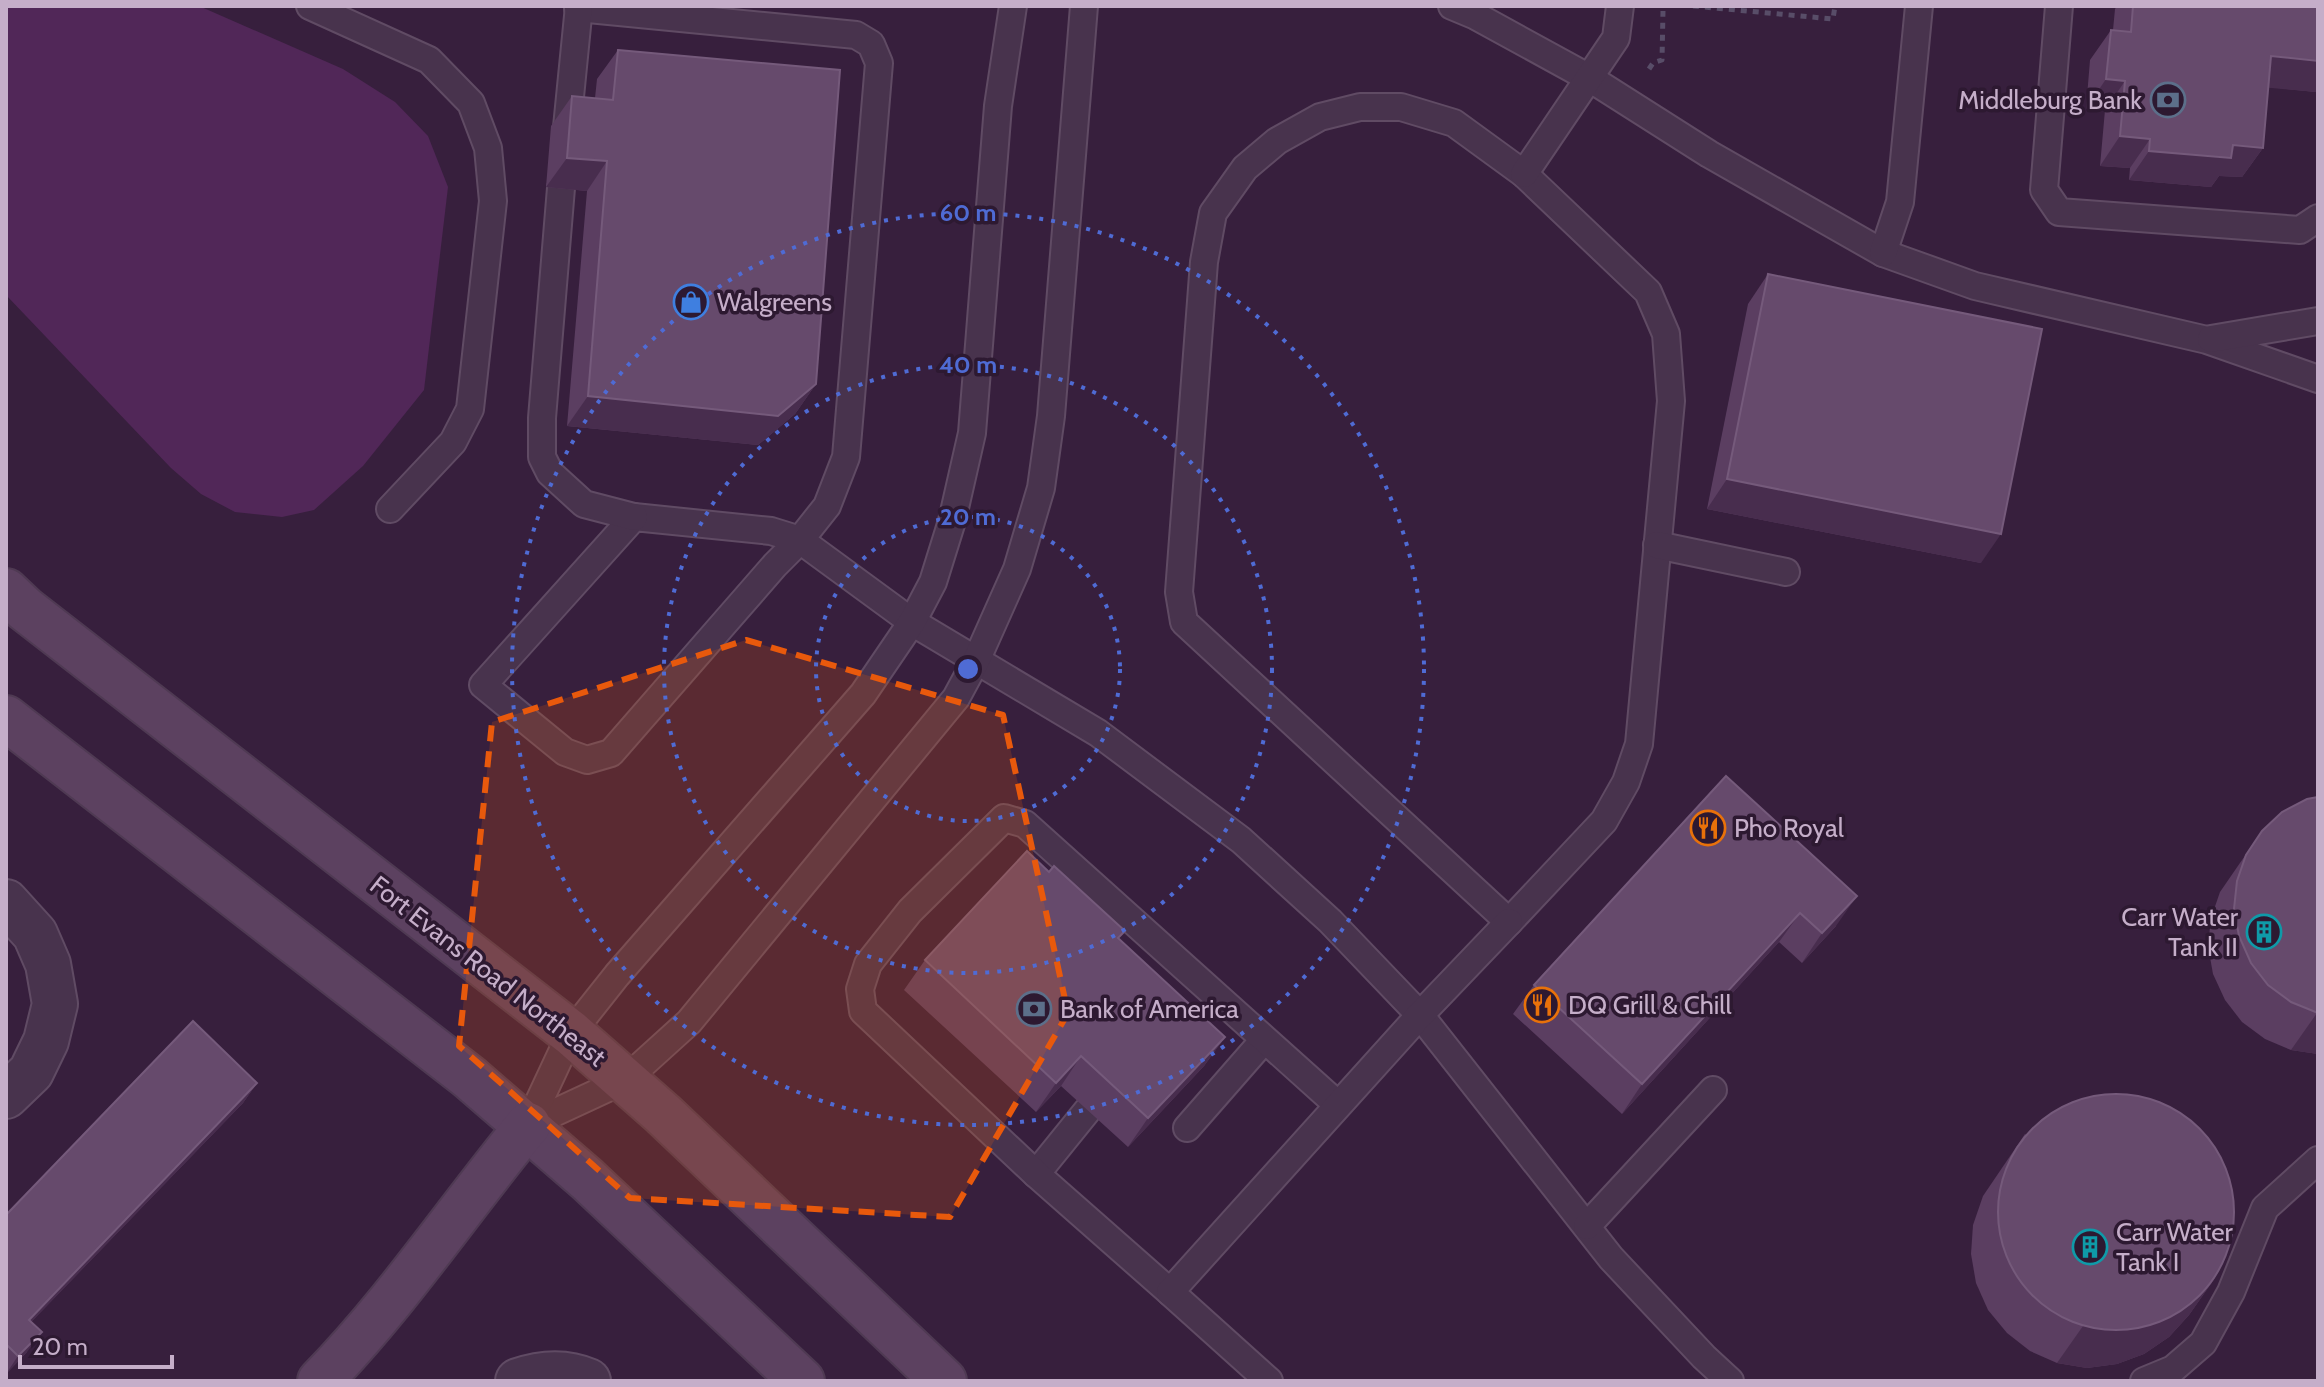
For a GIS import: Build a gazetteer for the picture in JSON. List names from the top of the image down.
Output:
{
  "streets": {
    "main road": ["Fort Evans Road Northeast"]
  },
  "places": {
    "bank": ["Middleburg Bank", "Bank of America"],
    "shop": ["Walgreens"],
    "restaurant": ["Pho Royal", "DQ Grill & Chill"],
    "building": ["Carr Water Tank II", "Carr Water Tank I"]
  },
  "scale_bar": "20 m",
  "rings": ["60 m", "40 m", "20 m"]
}
